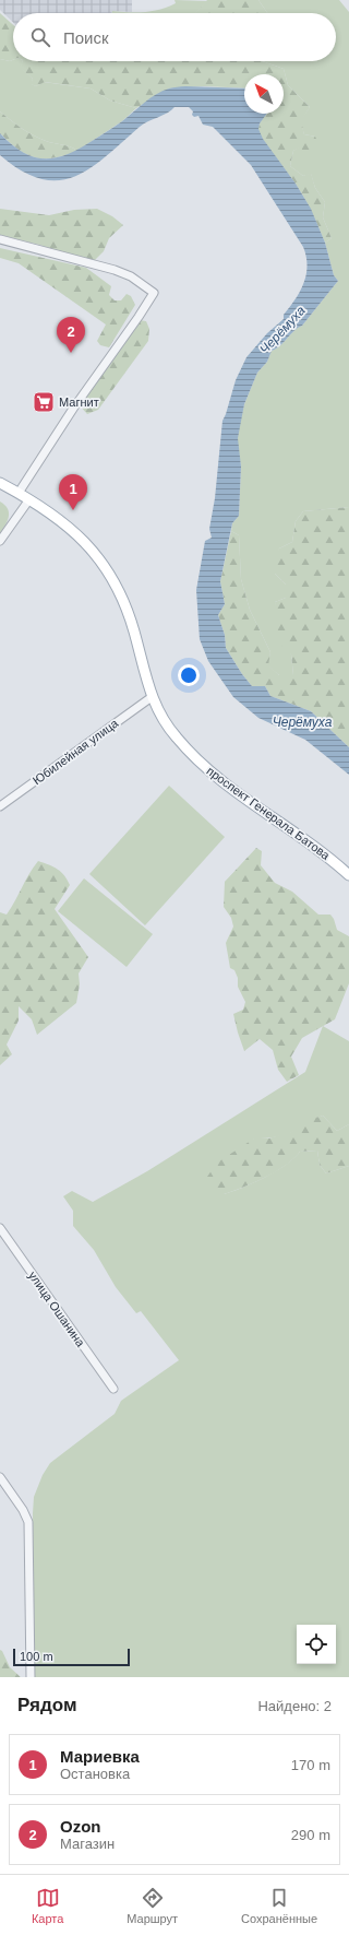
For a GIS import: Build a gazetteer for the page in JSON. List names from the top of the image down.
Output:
{
  "streets": {
    "main road": ["проспект Генерала Батова"],
    "street": ["Юбилейная улица", "улица Ошанина"]
  },
  "crossings": [
    ["Юбилейная улица", "проспект Генерала Батова"]
  ],
  "water": ["Черёмуха"],
  "places": {
    "supermarket": ["Магнит"]
  },
  "scale_bar": "100 m",
  "north": "top left",
  "page": {
    "search": "Поиск",
    "pins": ["2", "1"],
    "scale": "100 m",
    "heading": ["Рядом", "Найдено: 2"],
    "list": [
      {
        "mark": "1",
        "name": "Мариевка",
        "note": "Остановка",
        "value": "170 m"
      },
      {
        "mark": "2",
        "name": "Ozon",
        "note": "Магазин",
        "value": "290 m"
      }
    ],
    "nav": ["Карта", "Маршрут", "Сохранённые"]
  }
}
